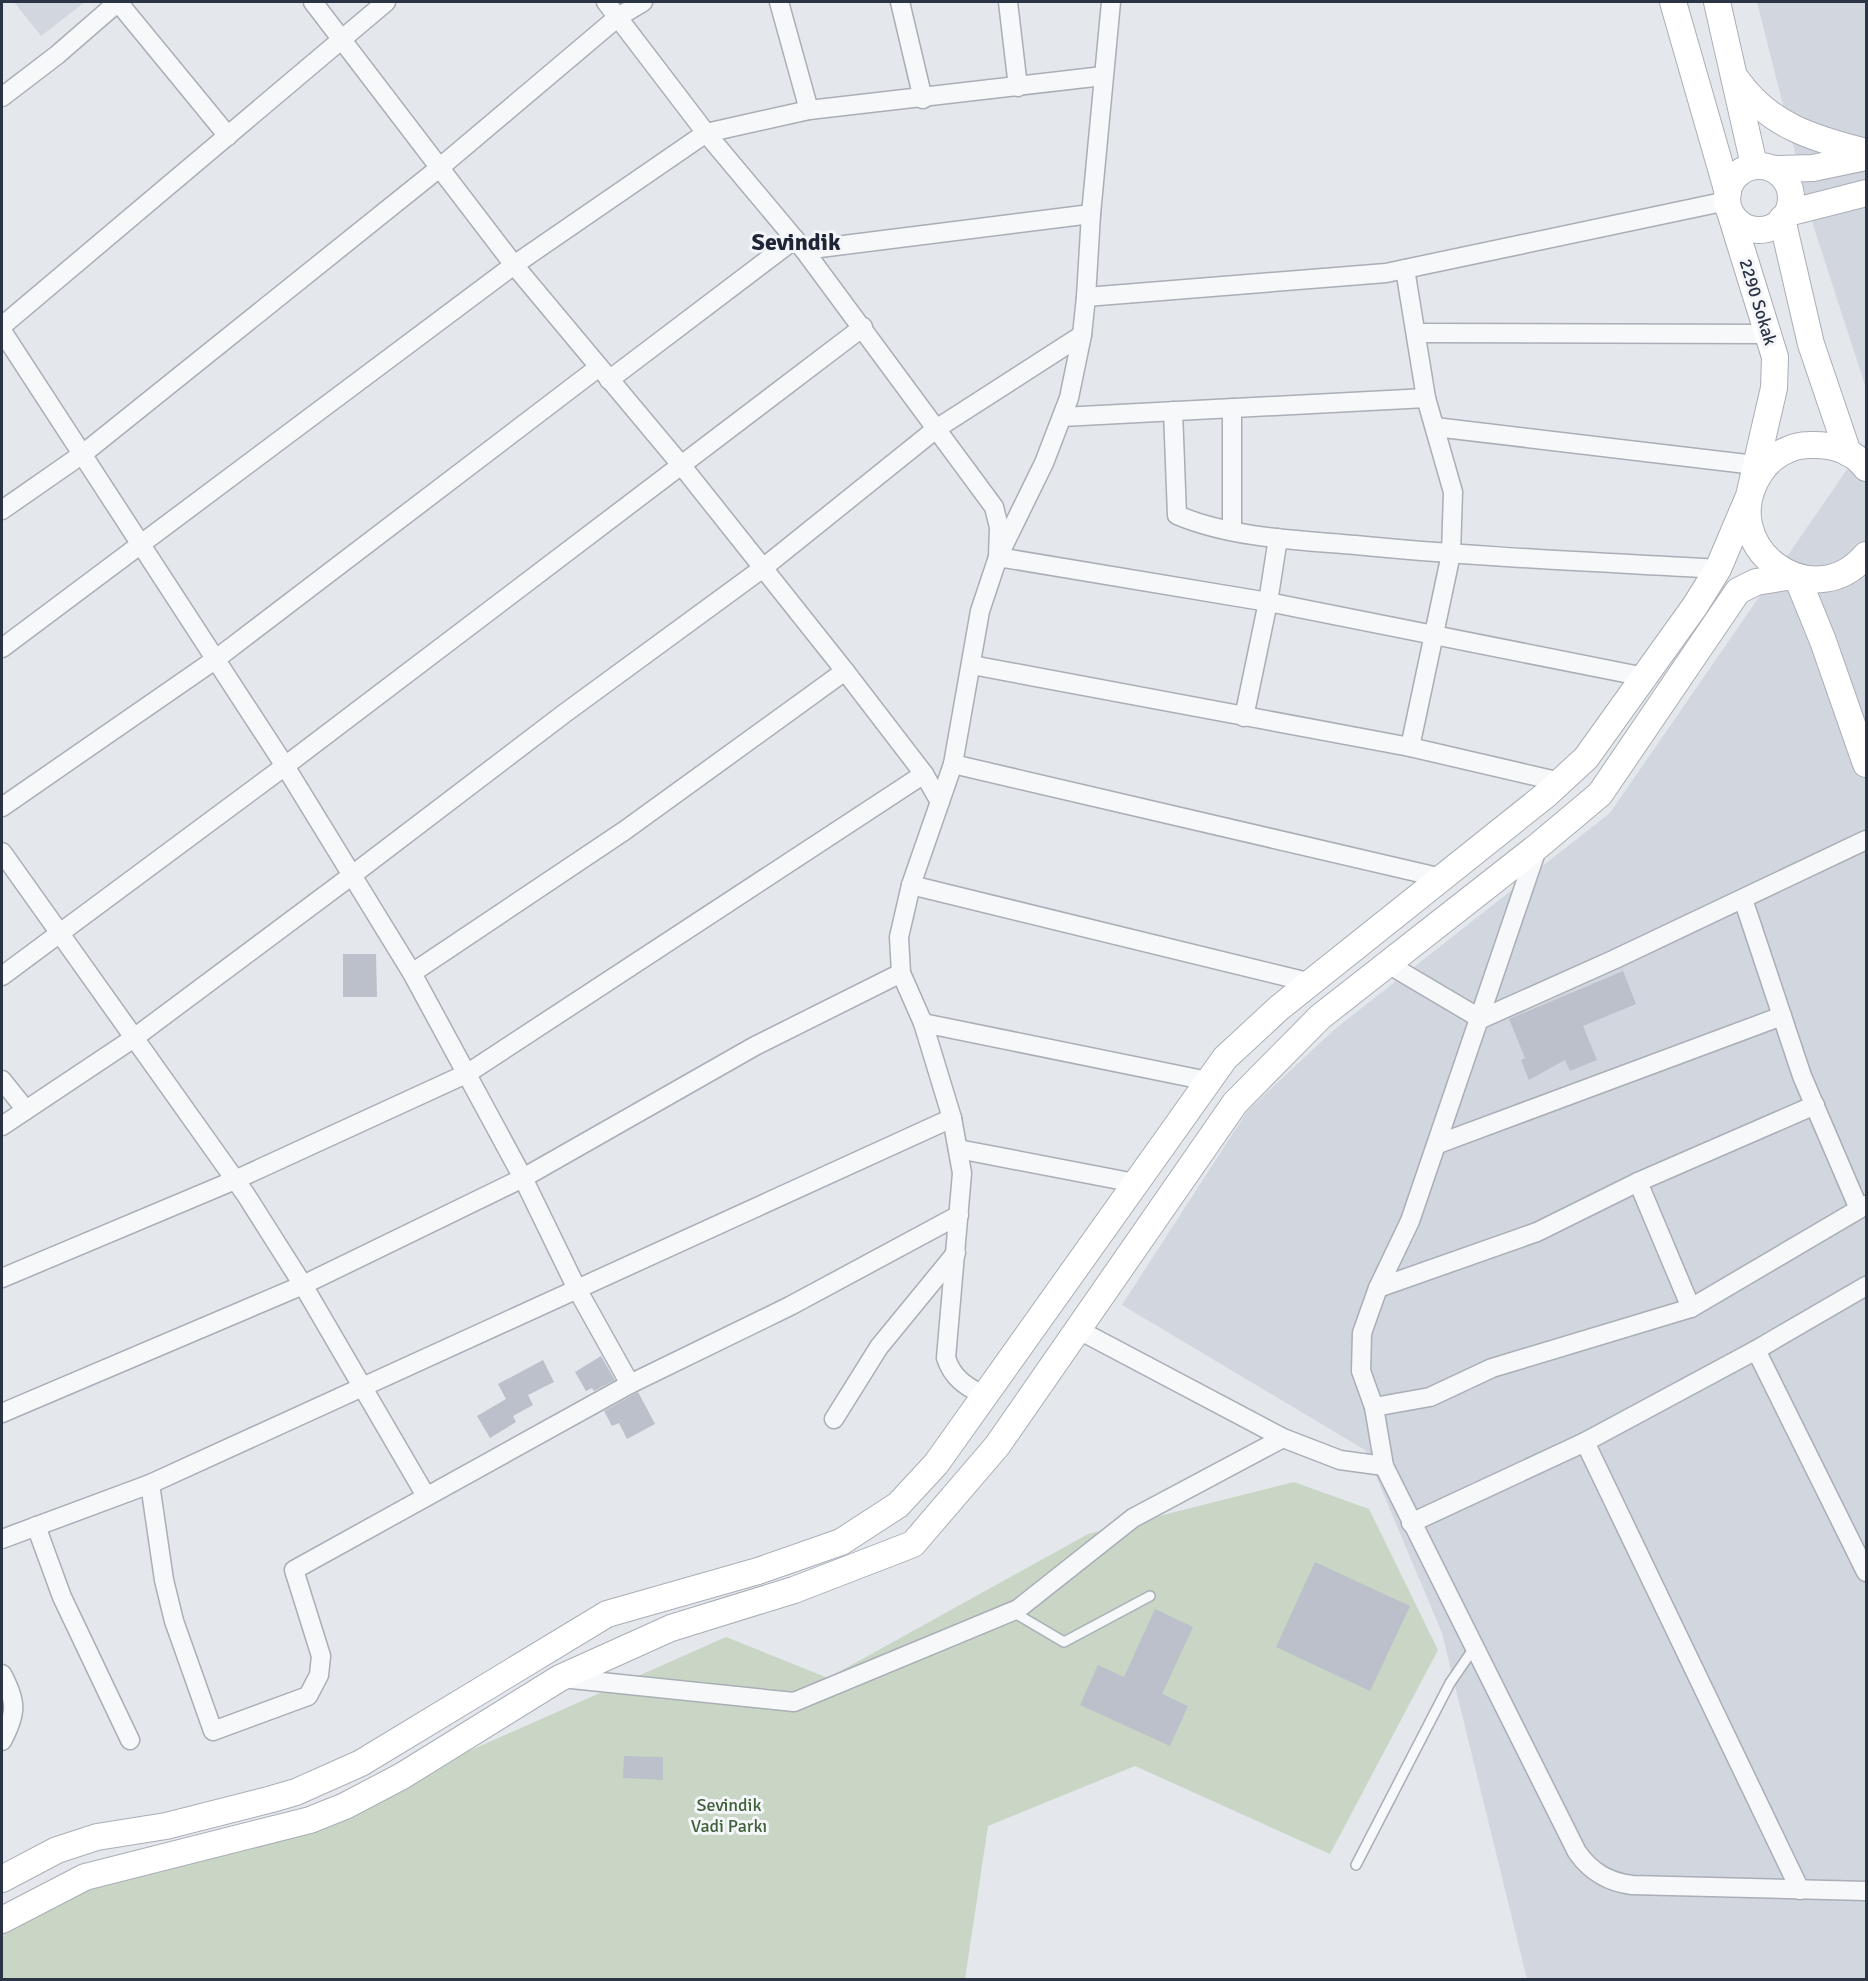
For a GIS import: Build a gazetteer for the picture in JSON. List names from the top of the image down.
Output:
{
  "streets": {
    "main road": ["2290 Sokak"]
  },
  "districts": ["Sevindik"],
  "parks": ["Sevindik Vadi Parkı"]
}
